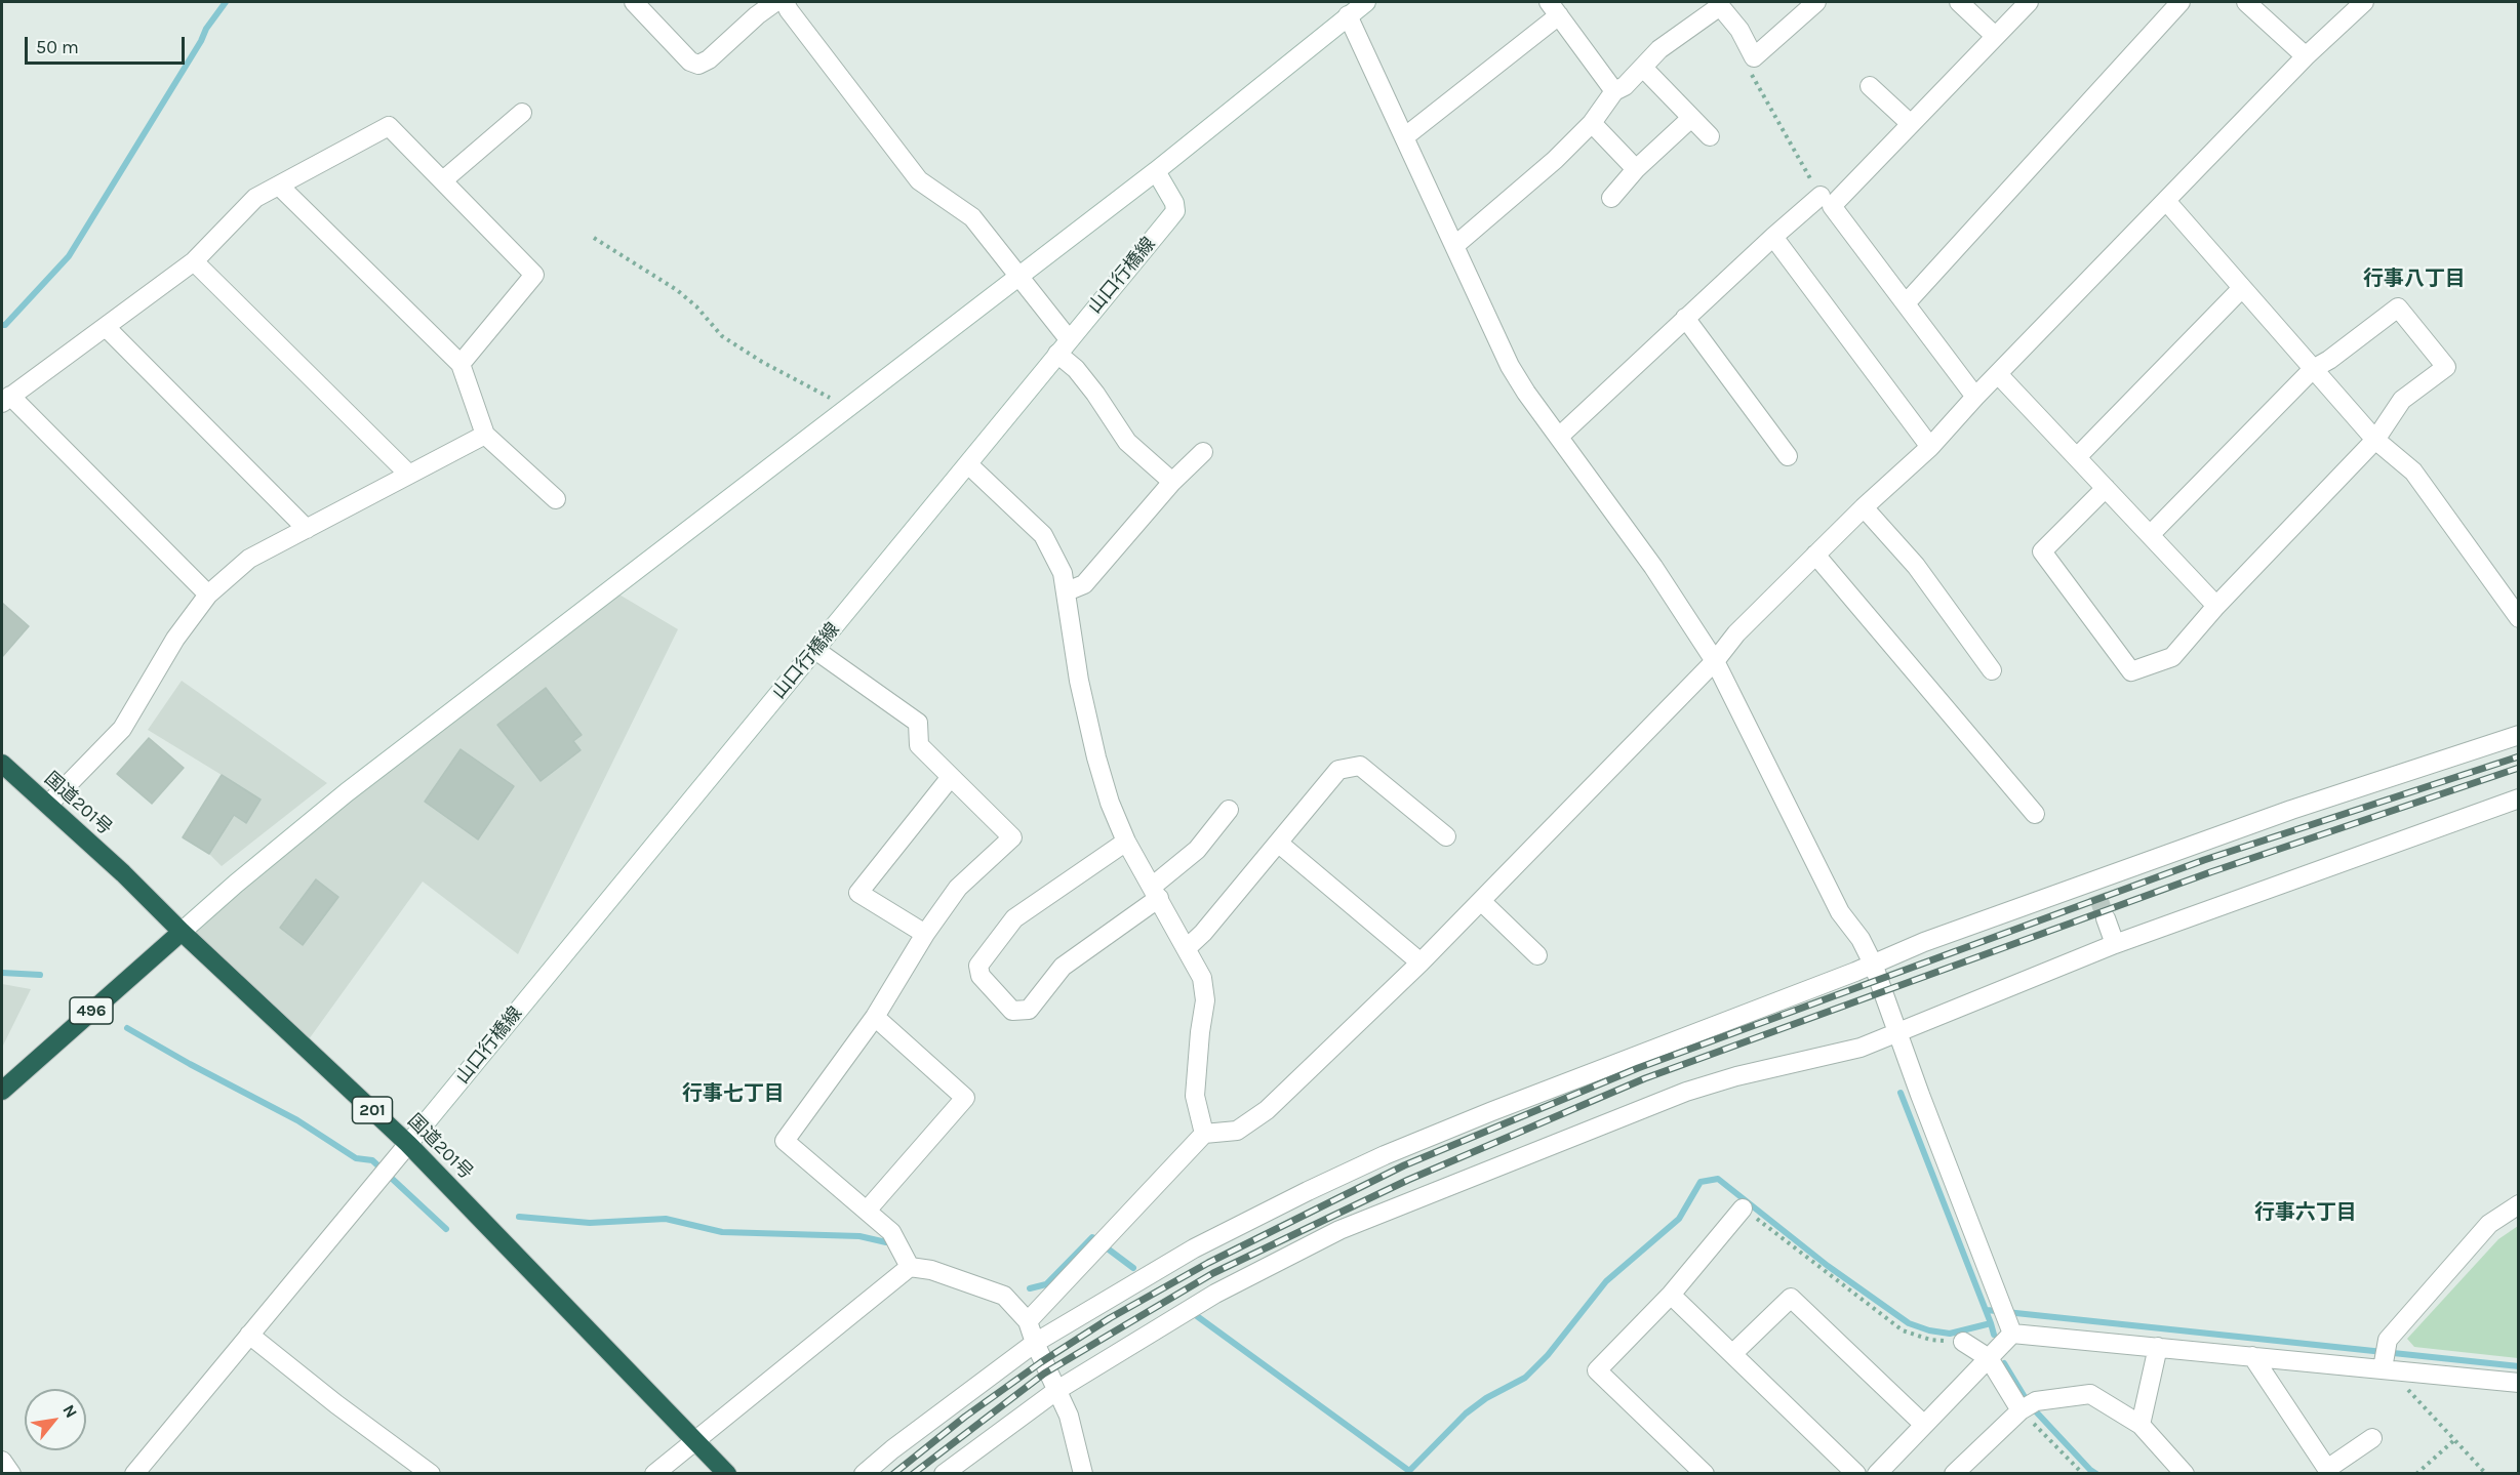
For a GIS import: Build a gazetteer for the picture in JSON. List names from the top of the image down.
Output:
{
  "streets": {
    "highway": ["国道201号", "496", "201"],
    "street": ["山口行橋線"]
  },
  "crossings": [
    ["山口行橋線", "国道201号"],
    ["国道201号", "496"]
  ],
  "districts": ["行事八丁目", "行事七丁目", "行事六丁目"],
  "scale_bar": "50 m",
  "north": "top right"
}
